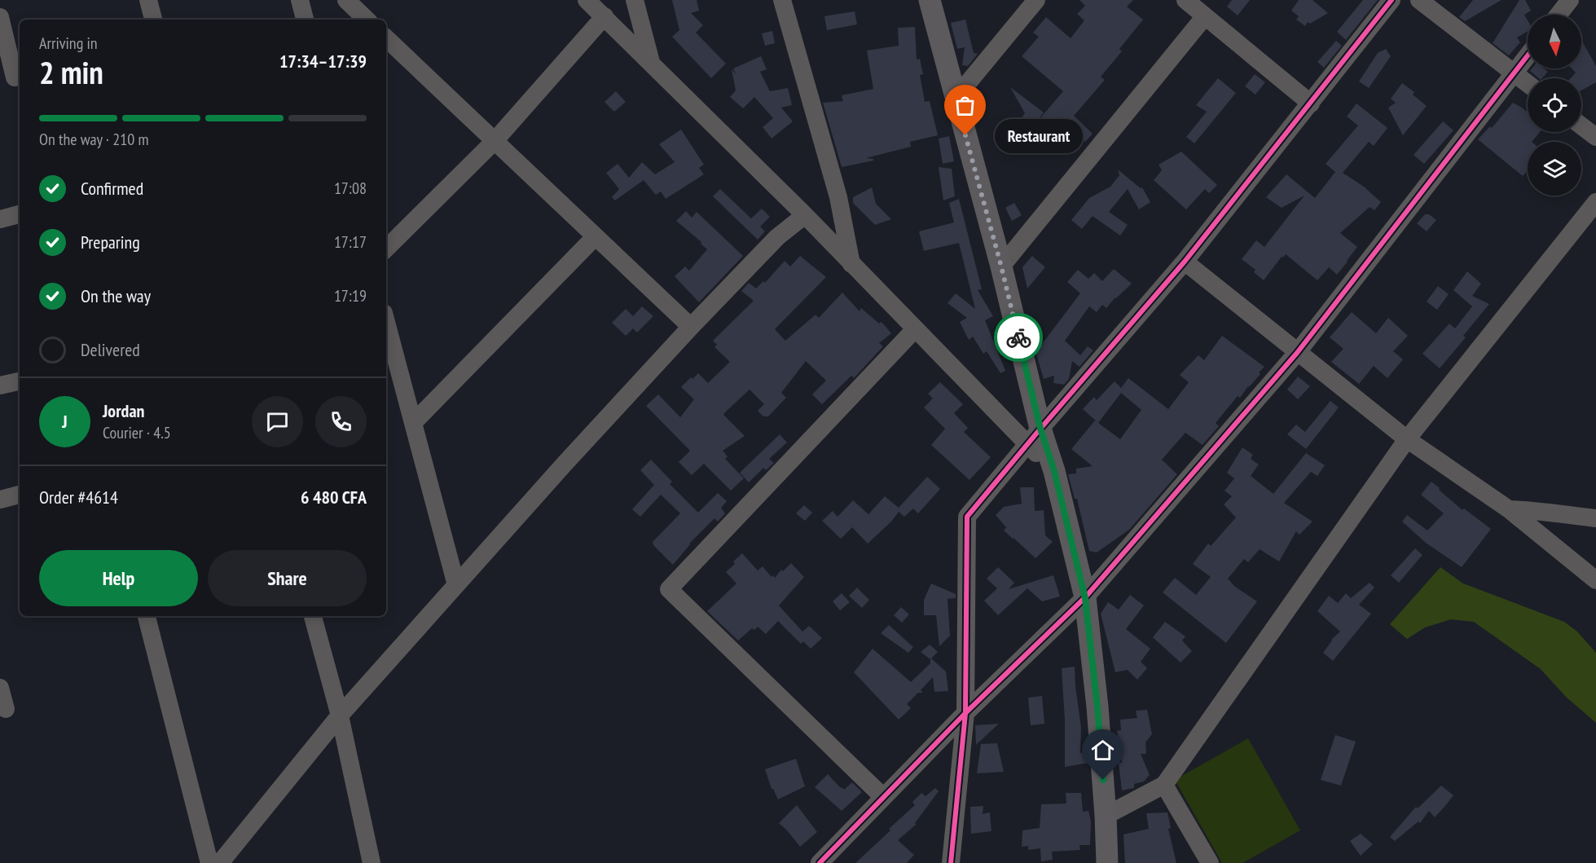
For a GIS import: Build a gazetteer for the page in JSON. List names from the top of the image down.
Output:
{
  "places": ["Restaurant"],
  "north": "bottom",
  "page": {
    "heading": ["2 min", "Arriving in", "17:34–17:39"],
    "panel": [
      "Jordan",
      "Courier · 4.5",
      "Order #4614",
      "6 480 CFA"
    ],
    "bar": "On the way · 210 m",
    "bubble": "Restaurant",
    "list": [
      ["Confirmed", "17:08"],
      ["Preparing", "17:17"],
      ["On the way", "17:19"],
      "Delivered"
    ],
    "round": "J",
    "buttons": ["Help", "Share"]
  }
}
